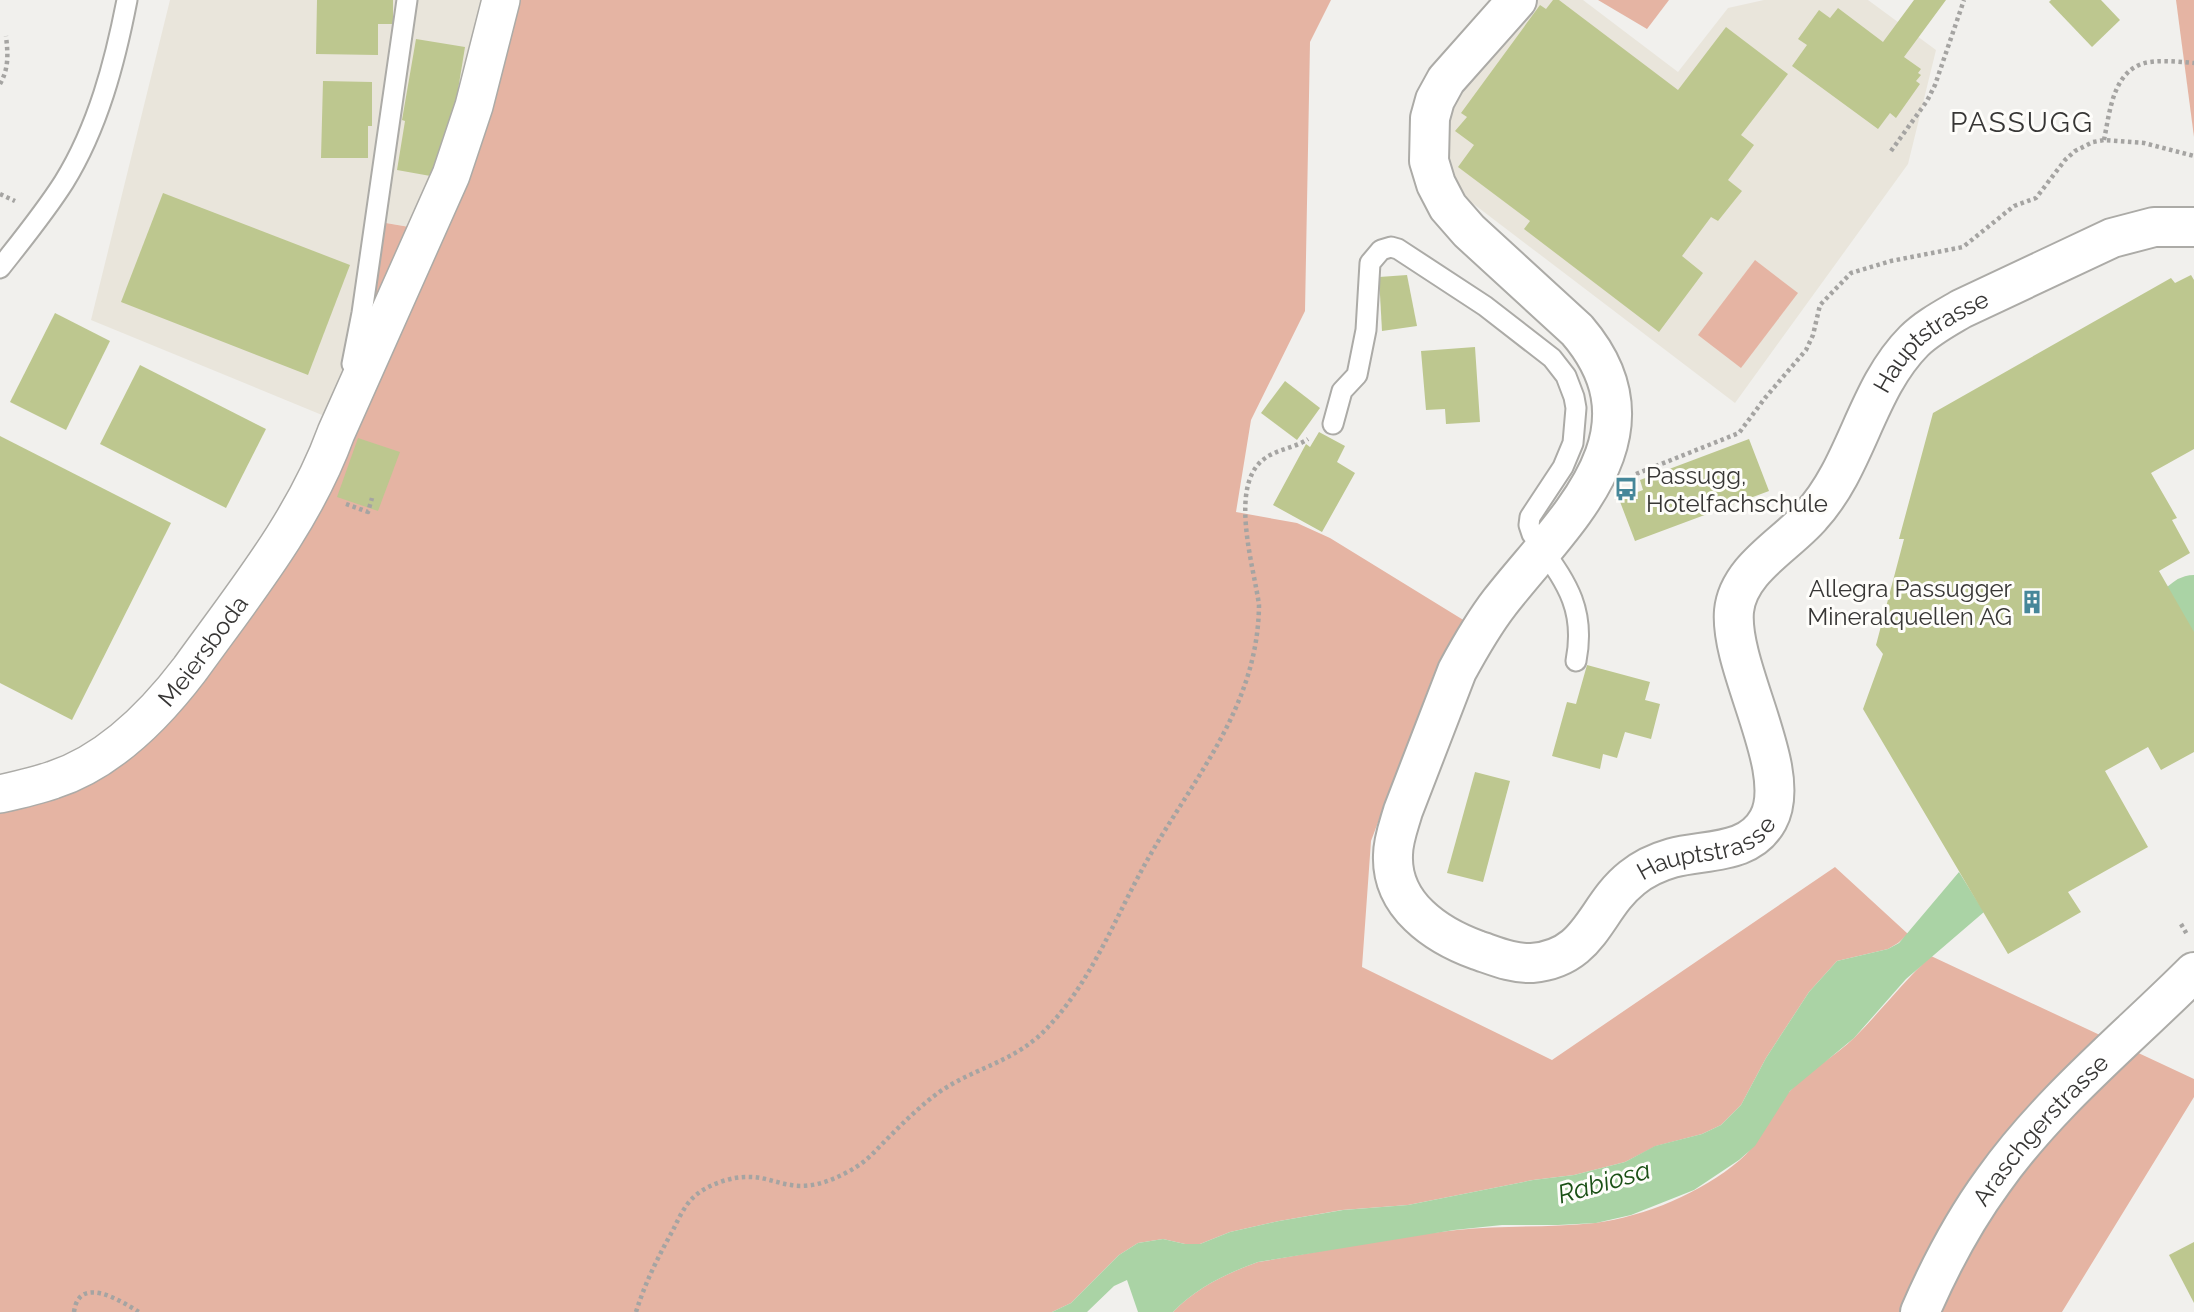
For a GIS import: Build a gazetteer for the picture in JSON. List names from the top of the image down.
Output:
{
  "streets": {
    "street": ["Hauptstrasse", "Meiersboda", "Araschgerstrasse"]
  },
  "districts": ["PASSUGG"],
  "water": ["Rabiosa"],
  "places": {
    "bus stop": ["Passugg, Hotelfachschule"],
    "building": ["Allegra Passugger Mineralquellen AG"]
  }
}
